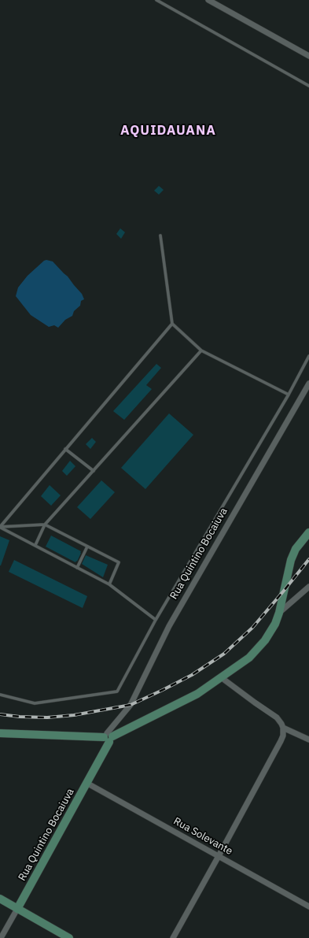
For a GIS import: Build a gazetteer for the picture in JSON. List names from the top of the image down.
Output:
{
  "streets": {
    "main road": ["Rua Quintino Bocaiuva"],
    "street": ["Rua Solevante"]
  },
  "crossings": [
    ["Rua Quintino Bocaiuva", "Rua Solevante"]
  ],
  "districts": ["AQUIDAUANA"]
}
